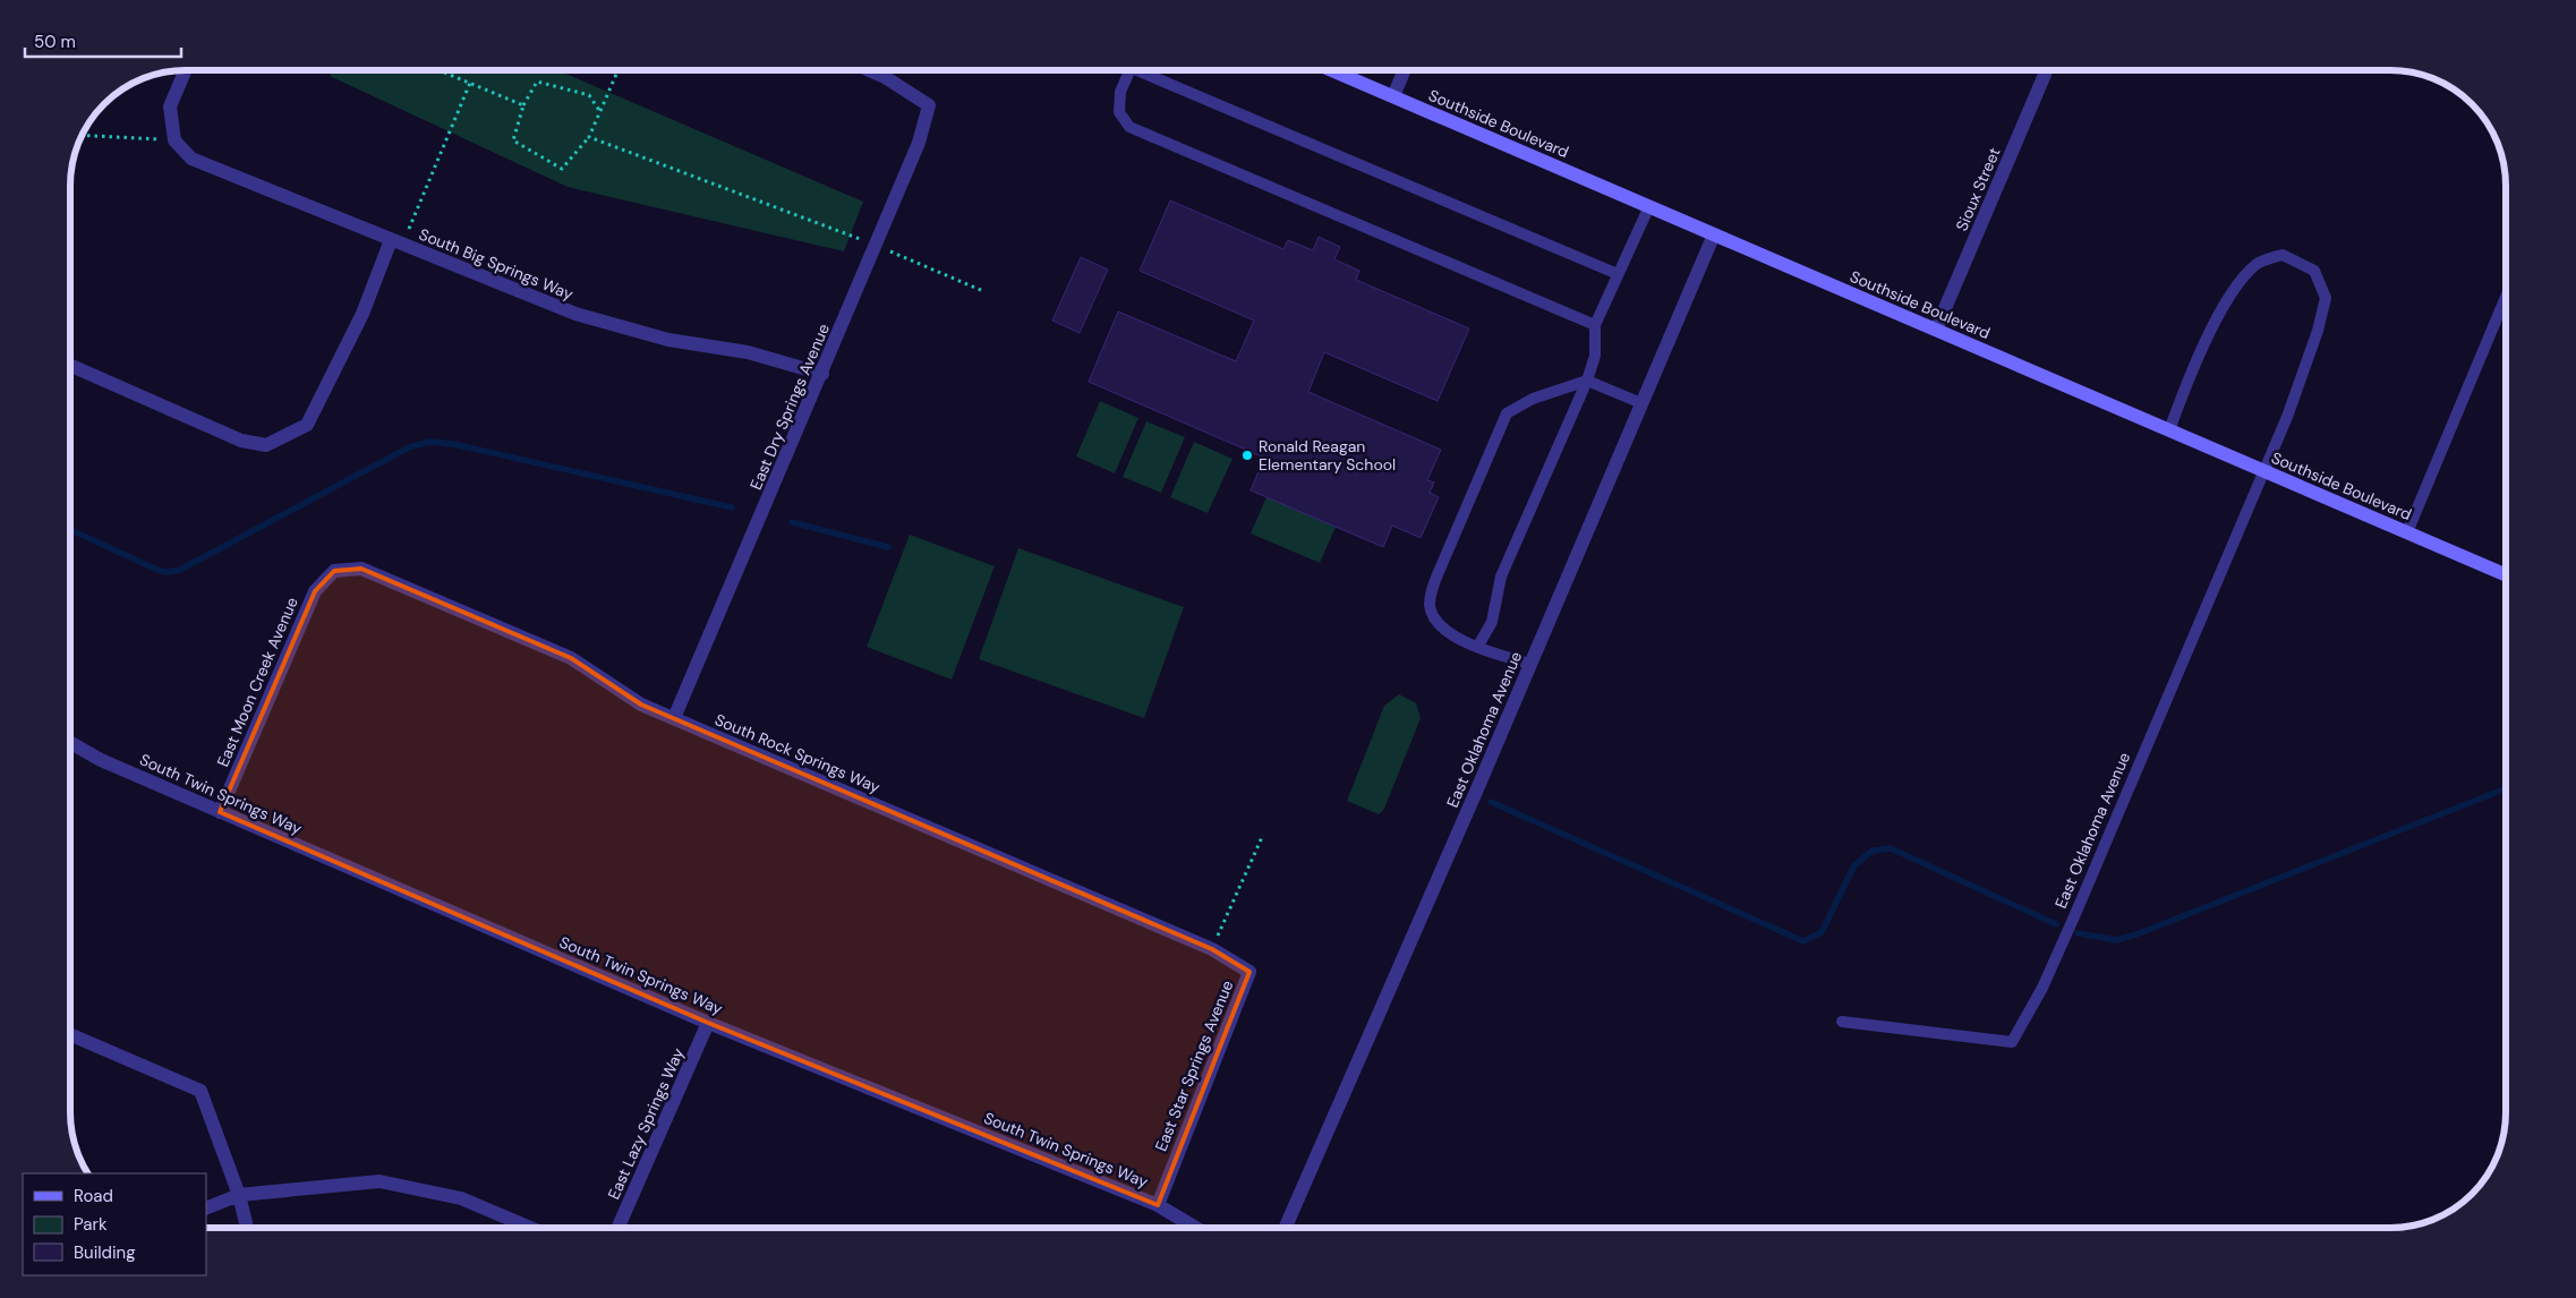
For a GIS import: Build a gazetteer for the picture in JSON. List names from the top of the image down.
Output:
{
  "streets": {
    "main road": ["Southside Boulevard"],
    "street": [
      "Sioux Street",
      "South Big Springs Way",
      "East Dry Springs Avenue",
      "East Moon Creek Avenue",
      "East Oklahoma Avenue",
      "South Rock Springs Way",
      "South Twin Springs Way",
      "East Star Springs Avenue",
      "East Lazy Springs Way"
    ]
  },
  "crossings": [
    ["Southside Boulevard", "Sioux Street"],
    ["Southside Boulevard", "East Oklahoma Avenue"],
    ["South Big Springs Way", "East Dry Springs Avenue"],
    ["East Dry Springs Avenue", "South Rock Springs Way"],
    ["East Moon Creek Avenue", "South Rock Springs Way"],
    ["East Moon Creek Avenue", "South Twin Springs Way"],
    ["South Rock Springs Way", "East Star Springs Avenue"],
    ["South Twin Springs Way", "East Star Springs Avenue"],
    ["South Twin Springs Way", "East Lazy Springs Way"]
  ],
  "places": ["Ronald Reagan Elementary School"],
  "legend": ["Road", "Park", "Building"],
  "scale_bar": "50 m"
}
